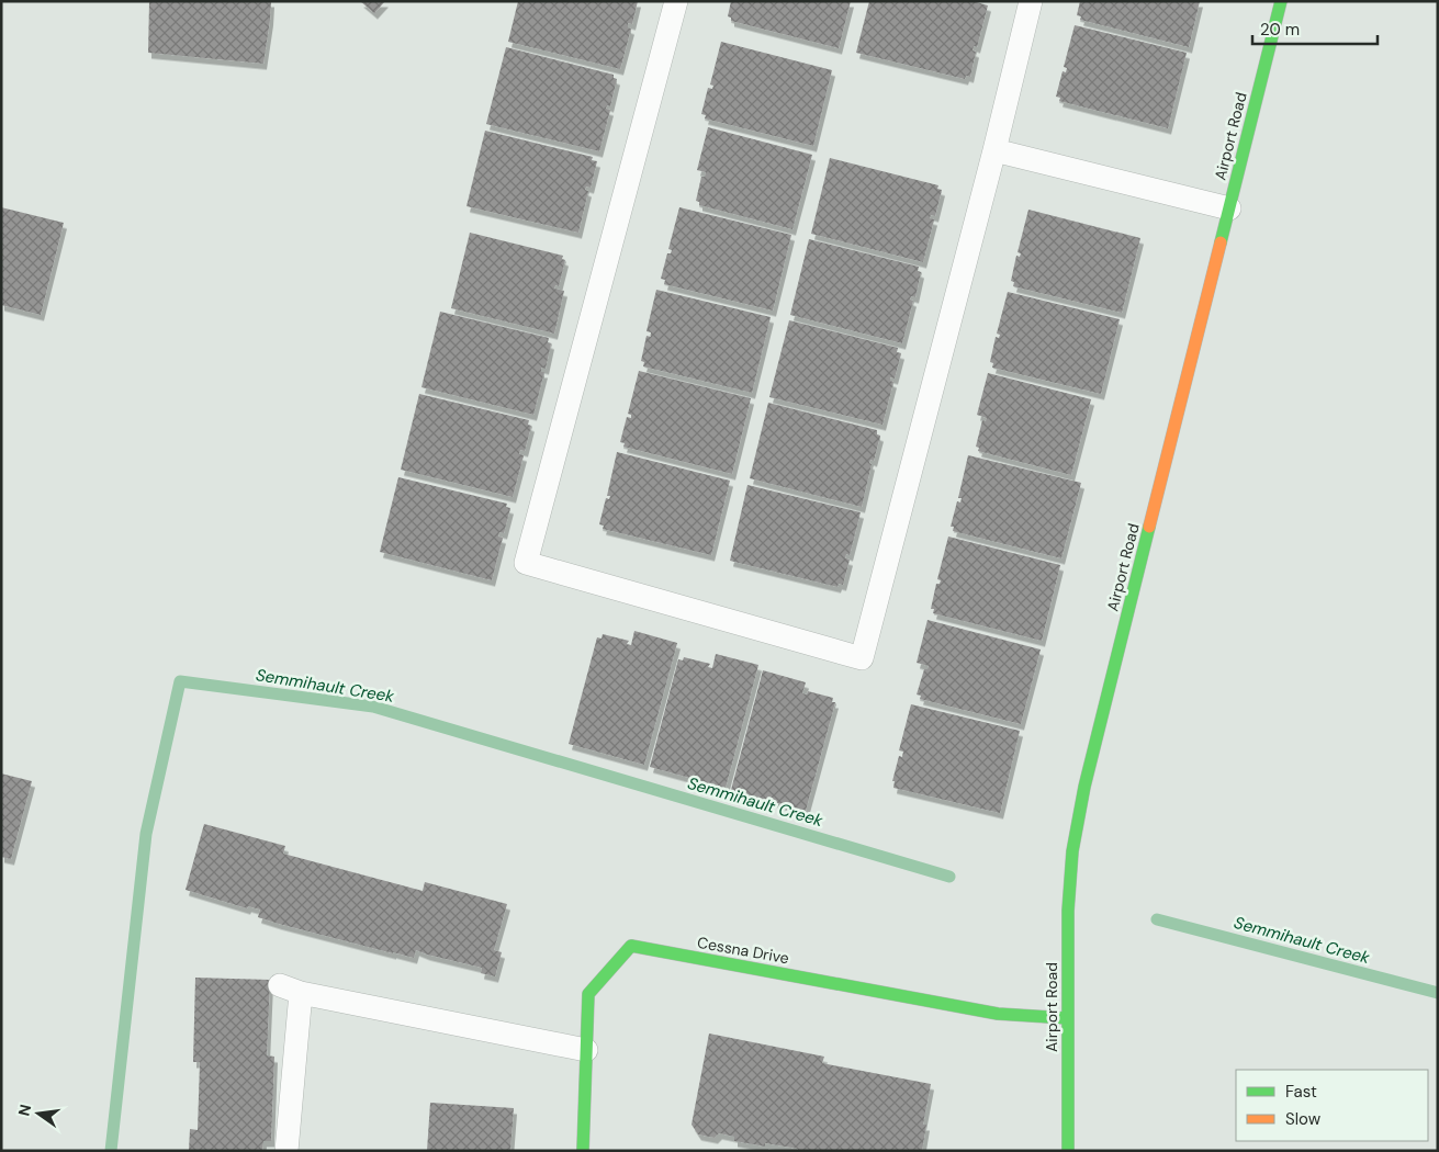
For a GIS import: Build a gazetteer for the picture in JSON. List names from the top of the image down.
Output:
{
  "streets": {
    "street": ["Airport Road", "Cessna Drive"]
  },
  "crossings": [
    ["Airport Road", "Cessna Drive"]
  ],
  "water": ["Semmihault Creek"],
  "legend": ["Fast", "Slow"],
  "scale_bar": "20 m",
  "north": "left"
}
